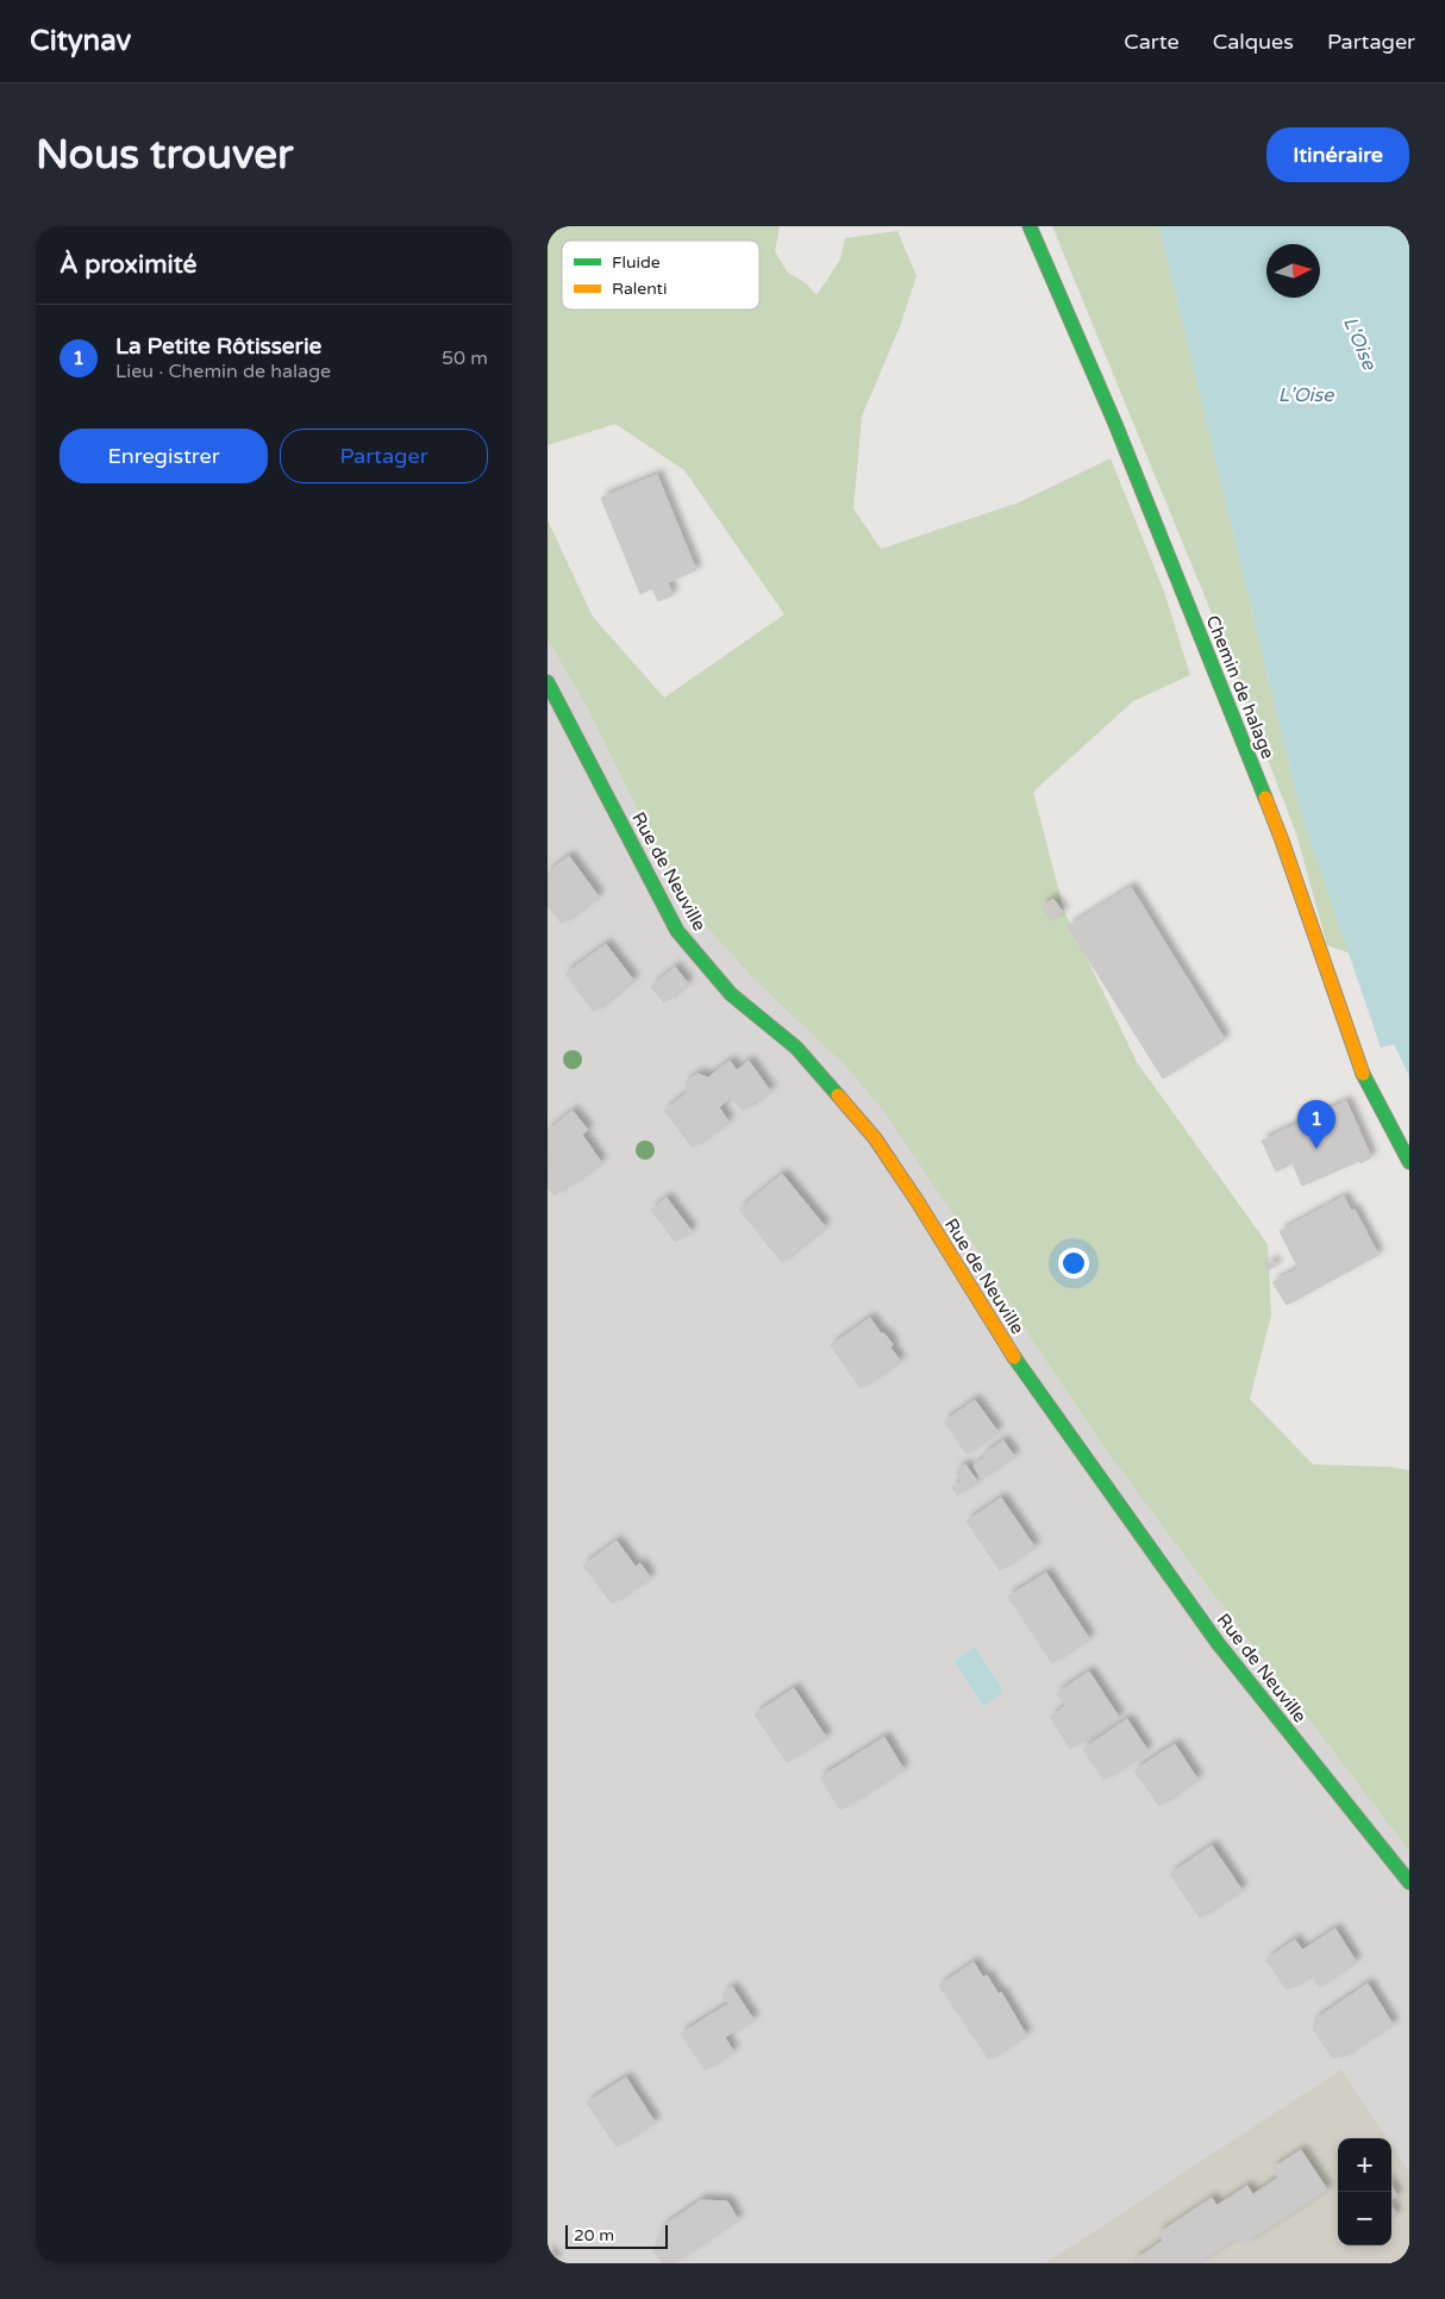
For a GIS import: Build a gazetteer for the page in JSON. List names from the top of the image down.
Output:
{
  "streets": {
    "street": ["Chemin de halage", "Rue de Neuville"]
  },
  "water": ["L'Oise", "L’Oise"],
  "legend": ["Fluide", "Ralenti"],
  "scale_bar": "20 m",
  "north": "right",
  "page": {
    "header": "Citynav",
    "nav": ["Carte", "Calques", "Partager"],
    "buttons": [
      "Itinéraire",
      ["Enregistrer", "Partager"]
    ],
    "title": "Nous trouver",
    "heading": "À proximité",
    "list": [
      {
        "mark": "1",
        "name": "La Petite Rôtisserie",
        "note": "Lieu · Chemin de halage",
        "value": "50 m"
      }
    ],
    "pins": "1",
    "map_buttons": ["+", "−"],
    "scale": "20 m"
  }
}
